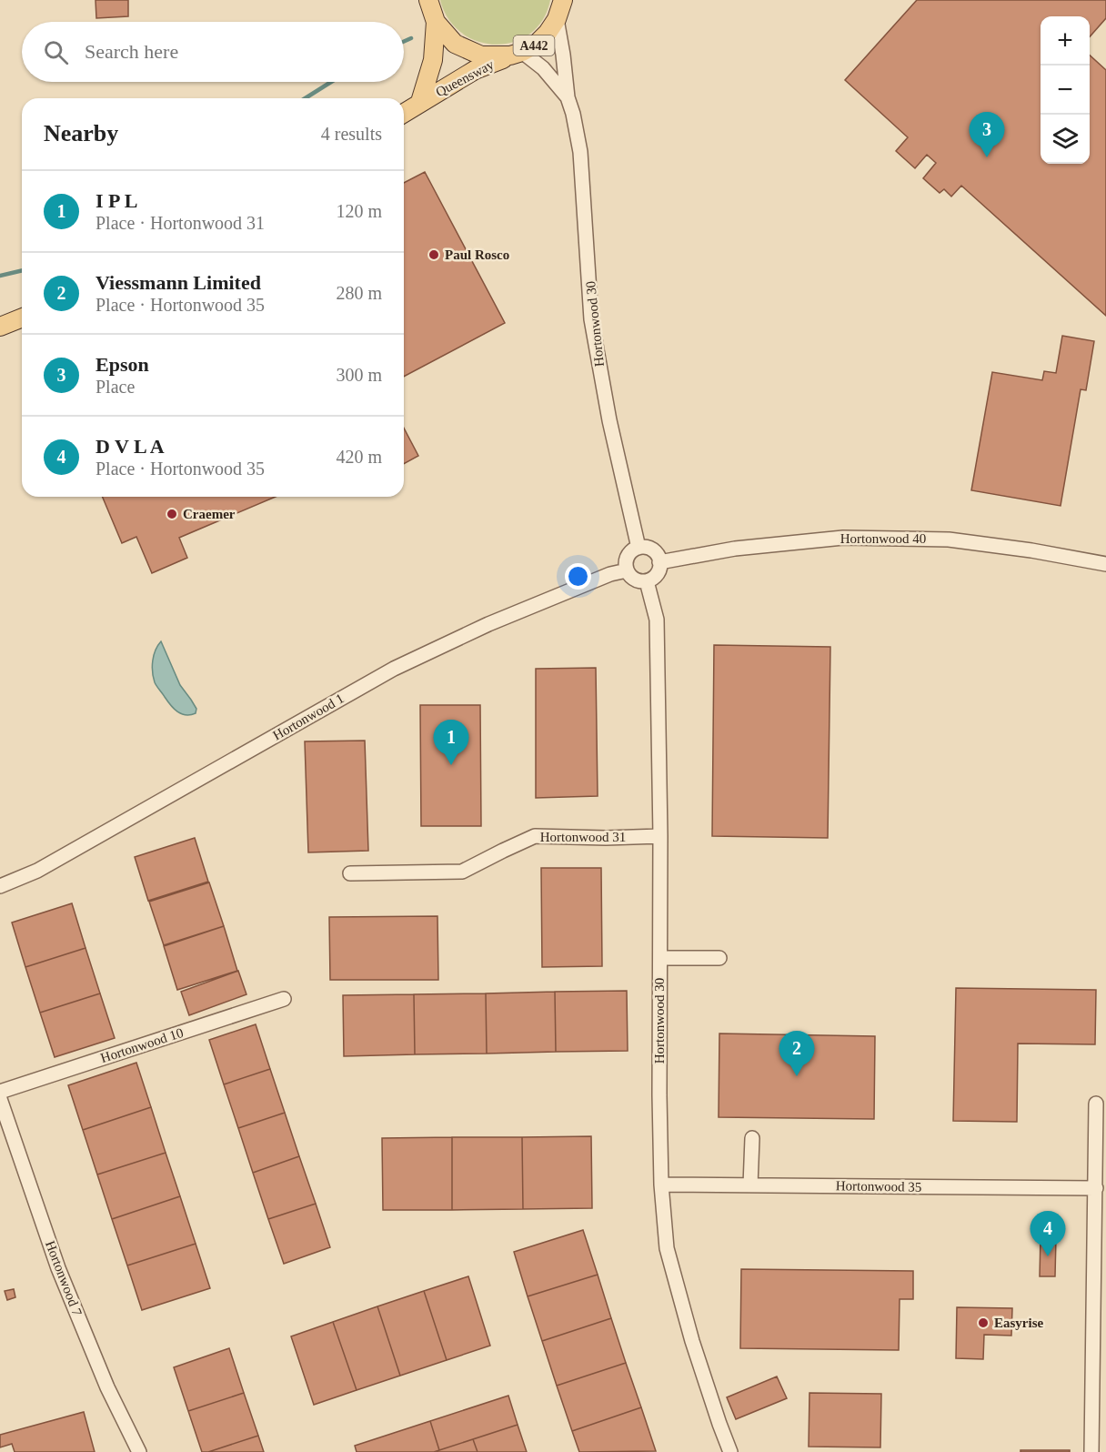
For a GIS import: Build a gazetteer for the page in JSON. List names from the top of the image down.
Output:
{
  "streets": {
    "main road": ["A442", "Queensway"],
    "street": [
      "Hortonwood 30",
      "Hortonwood 40",
      "Hortonwood 1",
      "Hortonwood 31",
      "Hortonwood 10",
      "Hortonwood 35",
      "Hortonwood 7"
    ]
  },
  "crossings": [
    ["A442", "Queensway"],
    ["A442", "Hortonwood 30"],
    ["Queensway", "Hortonwood 30"],
    ["Hortonwood 30", "Hortonwood 40"],
    ["Hortonwood 30", "Hortonwood 1"],
    ["Hortonwood 30", "Hortonwood 31"],
    ["Hortonwood 30", "Hortonwood 35"],
    ["Hortonwood 40", "Hortonwood 1"]
  ],
  "places": ["Paul Rosco", "Craemer", "Easyrise"],
  "page": {
    "map_buttons": ["+", "−"],
    "search": "Search here",
    "heading": ["Nearby", "4 results"],
    "pins": [
      "3",
      "1",
      "2",
      "4"
    ],
    "list": [
      {
        "mark": "1",
        "name": "I P L",
        "note": "Place · Hortonwood 31",
        "value": "120 m"
      },
      {
        "mark": "2",
        "name": "Viessmann Limited",
        "note": "Place · Hortonwood 35",
        "value": "280 m"
      },
      {
        "mark": "3",
        "name": "Epson",
        "note": "Place",
        "value": "300 m"
      },
      {
        "mark": "4",
        "name": "D V L A",
        "note": "Place · Hortonwood 35",
        "value": "420 m"
      }
    ]
  }
}
